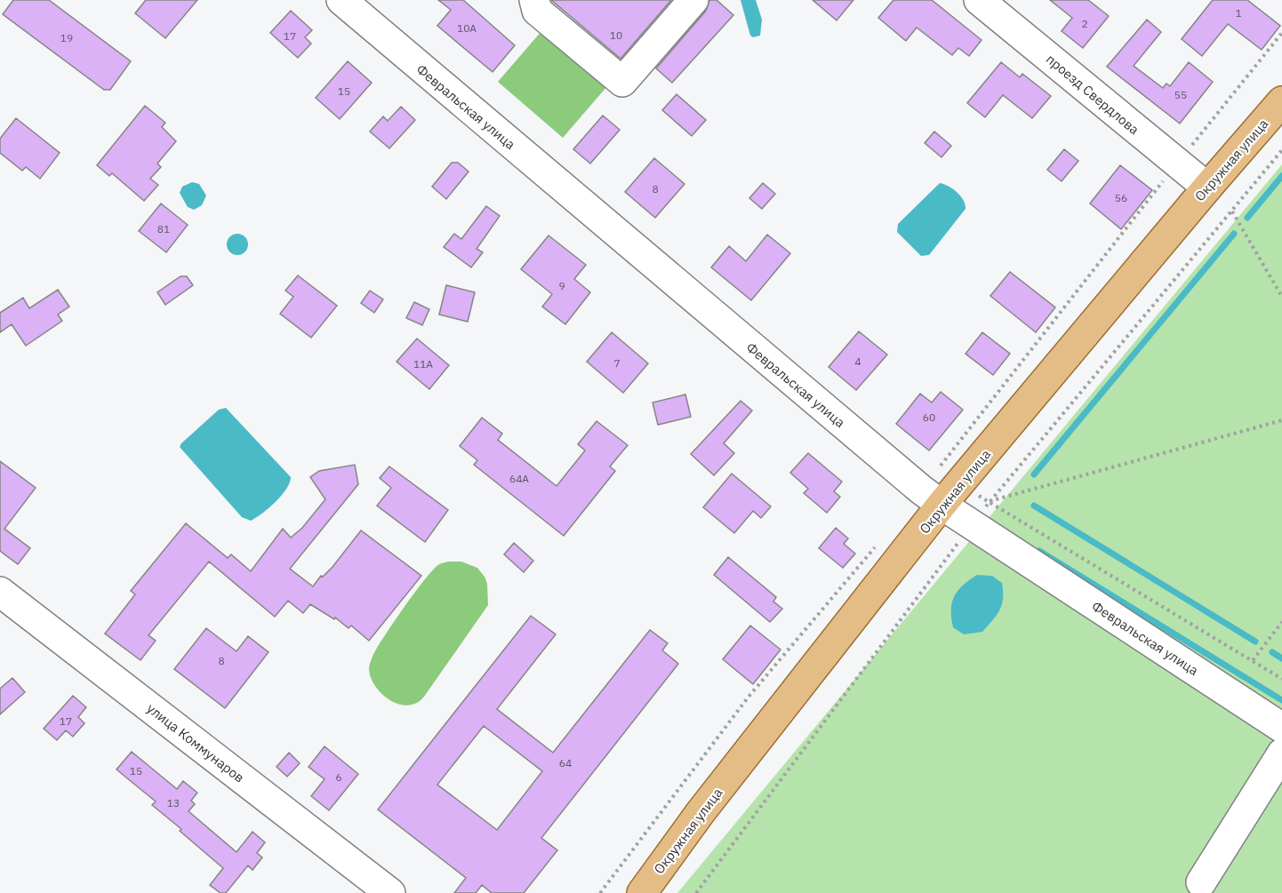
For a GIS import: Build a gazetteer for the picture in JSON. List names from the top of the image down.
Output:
{
  "streets": {
    "main road": ["Окружная улица"],
    "street": ["проезд Свердлова", "Февральская улица", "улица Коммунаров"]
  },
  "crossings": [
    ["проезд Свердлова", "Окружная улица"],
    ["Февральская улица", "Окружная улица"]
  ],
  "house_numbers": [
    "1",
    "2",
    "10А",
    "10",
    "17",
    "19",
    "15",
    "55",
    "8",
    "56",
    "81",
    "9",
    "4",
    "7",
    "11А",
    "60",
    "64А",
    "8",
    "17",
    "64",
    "15",
    "6",
    "13"
  ]
}
